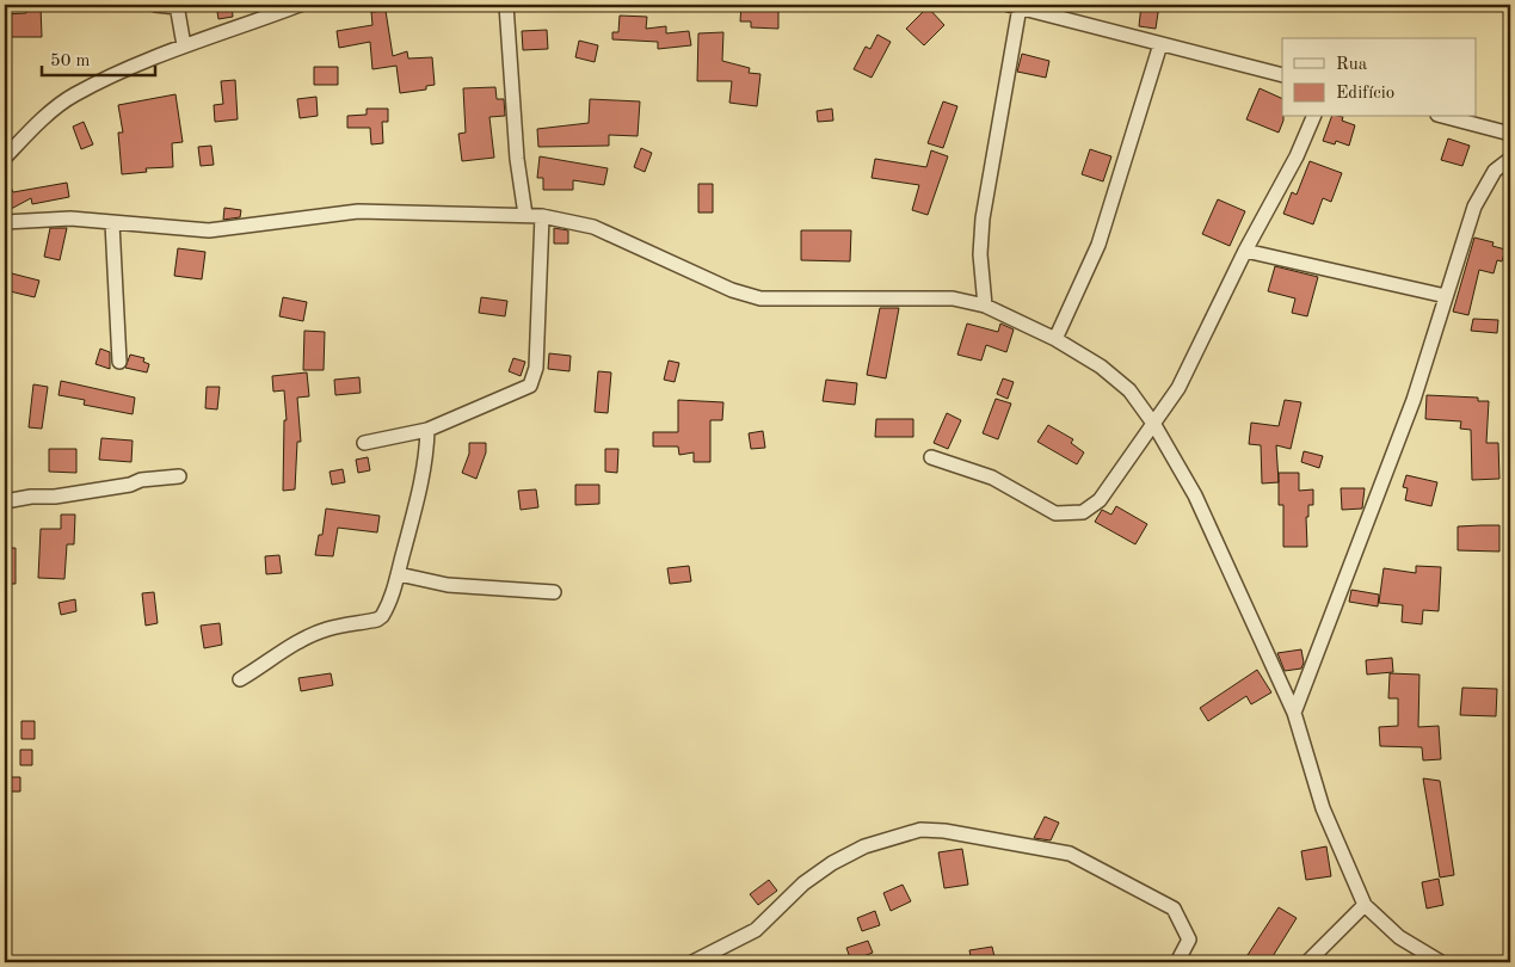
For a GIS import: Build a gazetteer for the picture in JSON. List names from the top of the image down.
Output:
{
  "legend": ["Rua", "Edifício"],
  "scale_bar": "50 m"
}
